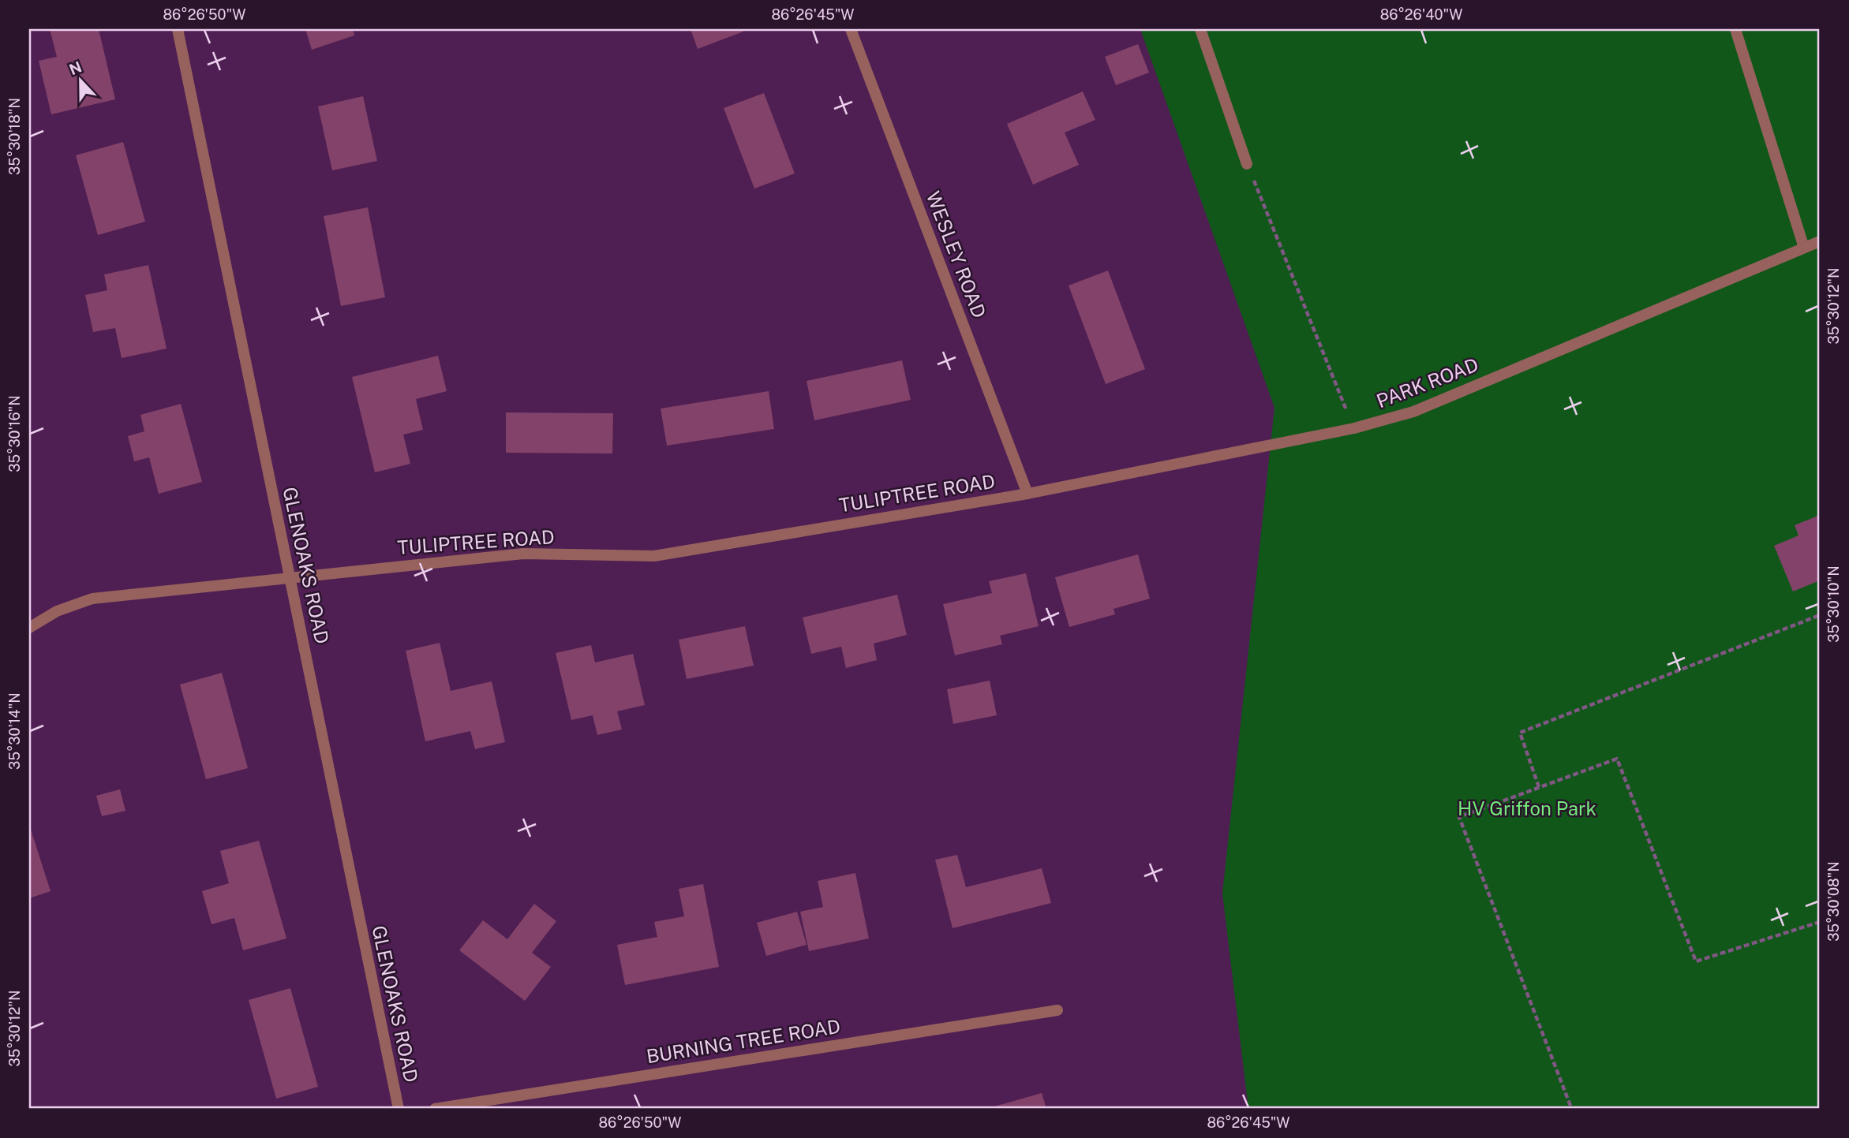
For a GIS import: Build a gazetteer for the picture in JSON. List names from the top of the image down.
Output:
{
  "streets": {
    "street": [
      "WESLEY ROAD",
      "PARK ROAD",
      "TULIPTREE ROAD",
      "GLENOAKS ROAD",
      "BURNING TREE ROAD"
    ]
  },
  "crossings": [
    ["WESLEY ROAD", "PARK ROAD"],
    ["WESLEY ROAD", "TULIPTREE ROAD"],
    ["PARK ROAD", "TULIPTREE ROAD"],
    ["TULIPTREE ROAD", "GLENOAKS ROAD"]
  ],
  "parks": ["HV Griffon Park"],
  "north": "top",
  "coordinates": [
    "86°26'50\"W",
    "86°26'45\"W",
    "86°26'40\"W",
    "35°30'18\"N",
    "35°30'12\"N",
    "35°30'16\"N",
    "35°30'10\"N",
    "35°30'14\"N",
    "35°30'08\"N"
  ]
}
